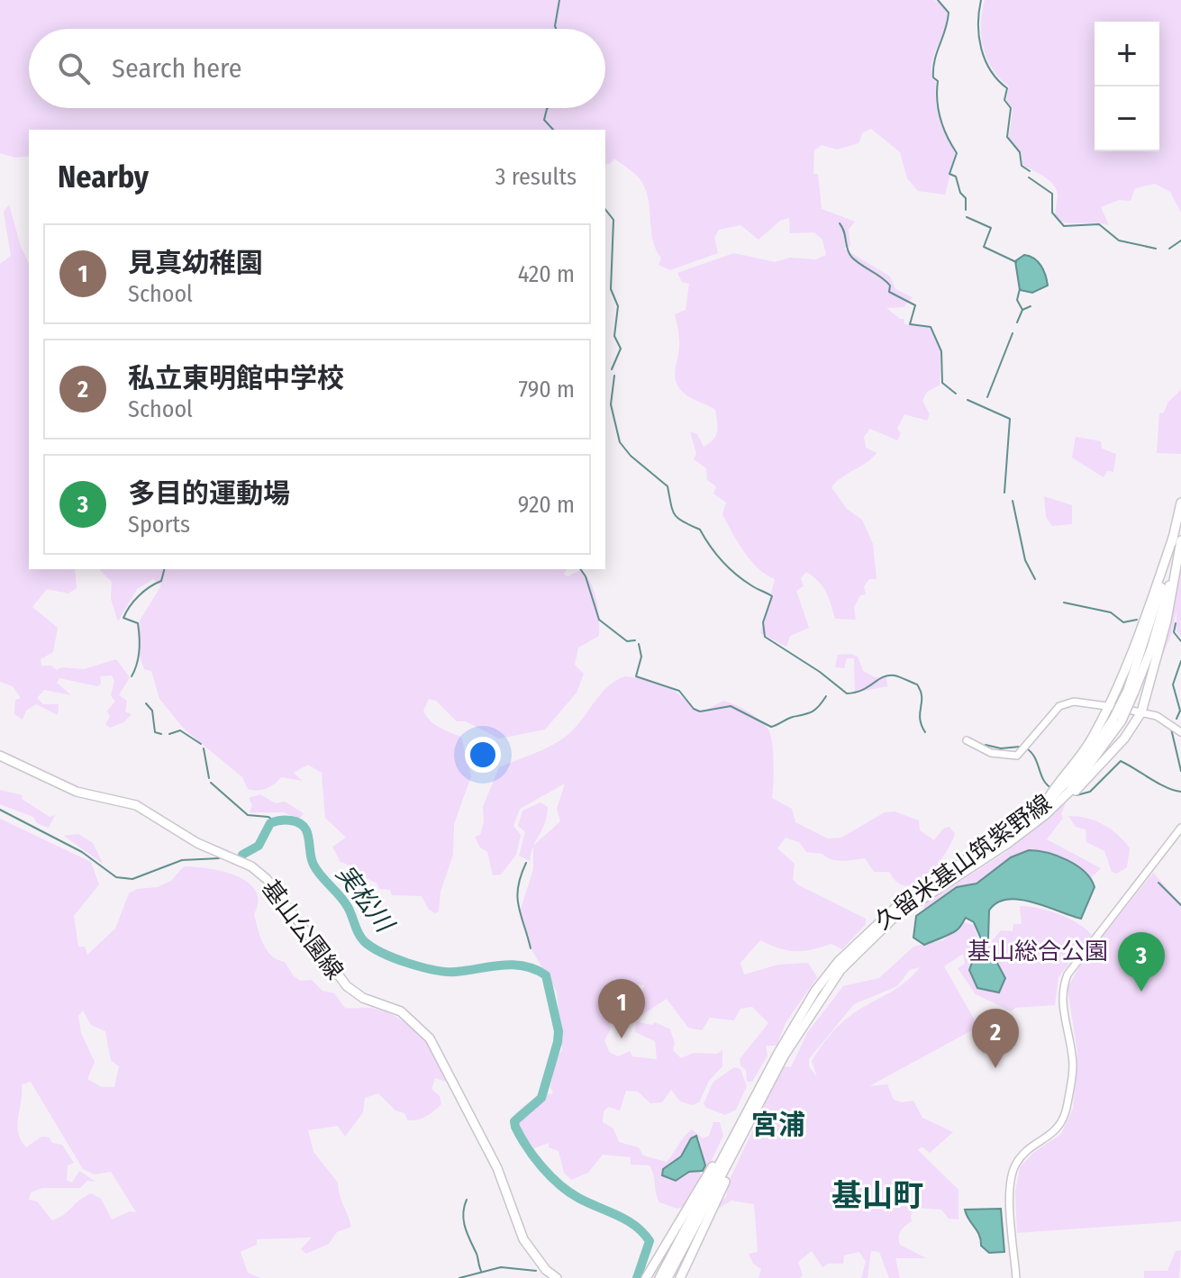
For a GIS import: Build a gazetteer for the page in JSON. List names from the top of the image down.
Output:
{
  "streets": {
    "main road": ["久留米基山筑紫野線", "基山公園線"]
  },
  "districts": ["宮浦", "基山町"],
  "water": ["実松川"],
  "parks": ["基山総合公園"],
  "page": {
    "map_buttons": ["+", "−"],
    "search": "Search here",
    "heading": ["Nearby", "3 results"],
    "list": [
      {
        "mark": "1",
        "name": "見真幼稚園",
        "note": "School",
        "value": "420 m"
      },
      {
        "mark": "2",
        "name": "私立東明館中学校",
        "note": "School",
        "value": "790 m"
      },
      {
        "mark": "3",
        "name": "多目的運動場",
        "note": "Sports",
        "value": "920 m"
      }
    ],
    "pins": ["3", "1", "2"]
  }
}
